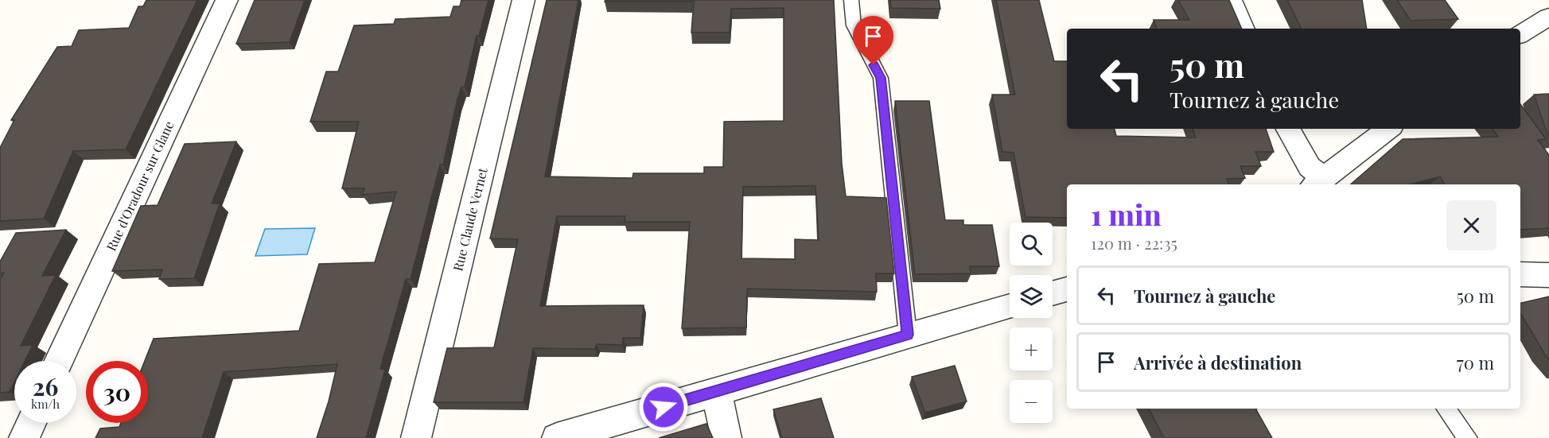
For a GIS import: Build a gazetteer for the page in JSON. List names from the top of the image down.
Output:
{
  "streets": {
    "street": ["Rue d'Oradour sur Glane", "Rue Claude Vernet"]
  },
  "page": {
    "turn": ["50 m", "Tournez à gauche"],
    "heading": ["1 min", "120 m · 22:35"],
    "map_buttons": ["+", "−"],
    "list": [
      {
        "name": "Tournez à gauche",
        "value": "50 m"
      },
      {
        "name": "Arrivée à destination",
        "value": "70 m"
      }
    ],
    "speed": "26 km/h",
    "limit": "30"
  }
}
